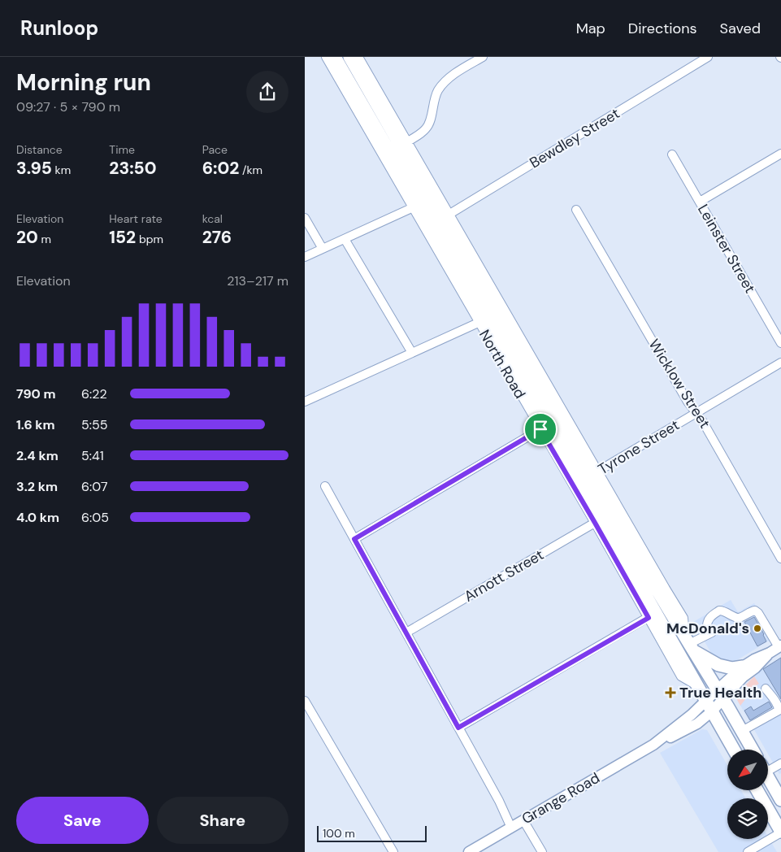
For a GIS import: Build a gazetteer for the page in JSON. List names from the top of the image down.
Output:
{
  "streets": {
    "highway": ["North Road"],
    "main road": ["Grange Road"],
    "street": [
      "Bewdley Street",
      "Leinster Street",
      "Wicklow Street",
      "Tyrone Street",
      "Arnott Street"
    ]
  },
  "crossings": [
    ["Bewdley Street", "North Road"],
    ["North Road", "Tyrone Street"],
    ["North Road", "Arnott Street"],
    ["North Road", "Grange Road"],
    ["Wicklow Street", "Tyrone Street"]
  ],
  "places": {
    "other": ["McDonald's"],
    "health": ["True Health"]
  },
  "scale_bar": "100 m",
  "north": "bottom left",
  "page": {
    "header": "Runloop",
    "nav": ["Map", "Directions", "Saved"],
    "heading": ["Morning run", "09:27 · 5 × 790 m"],
    "stats": [
      ["Distance", "3.95 km"],
      ["Time", "23:50"],
      ["Pace", "6:02 /km"],
      ["Elevation", "20 m"],
      ["Heart rate", "152 bpm"],
      ["kcal", "276"]
    ],
    "chart": ["Elevation", "213–217 m"],
    "list": [
      {
        "name": "790 m",
        "note": "6:22"
      },
      {
        "name": "1.6 km",
        "note": "5:55"
      },
      {
        "name": "2.4 km",
        "note": "5:41"
      },
      {
        "name": "3.2 km",
        "note": "6:07"
      },
      {
        "name": "4.0 km",
        "note": "6:05"
      }
    ],
    "buttons": ["Save", "Share"],
    "scale": "100 m"
  }
}
